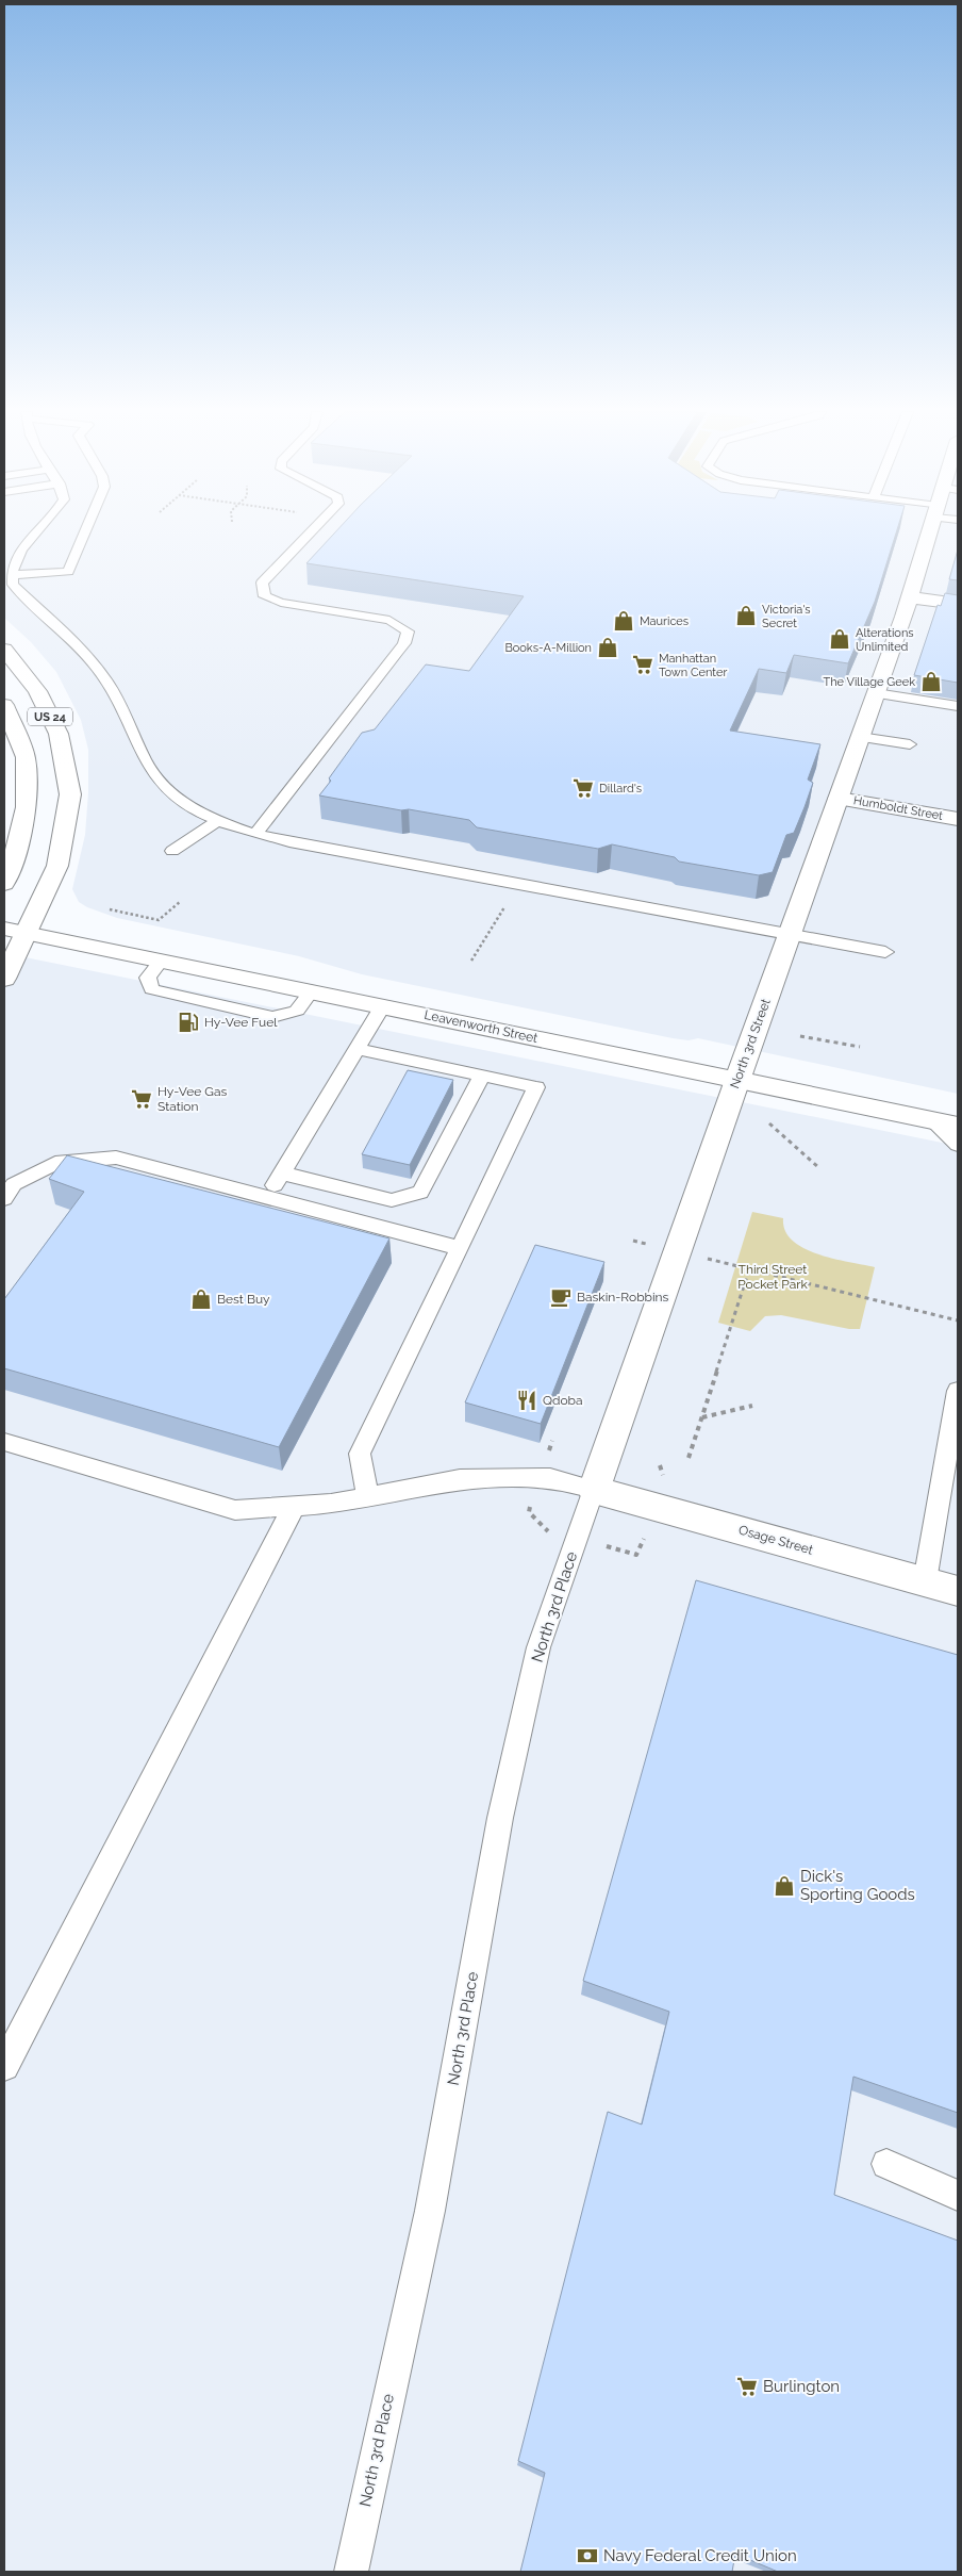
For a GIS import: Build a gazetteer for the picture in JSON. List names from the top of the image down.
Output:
{
  "streets": {
    "main road": [
      "US 24",
      "Humboldt Street",
      "Leavenworth Street",
      "North 3rd Street",
      "Osage Street"
    ],
    "lane": ["North 3rd Place"]
  },
  "crossings": [
    ["US 24", "Leavenworth Street"],
    ["Humboldt Street", "North 3rd Street"],
    ["Leavenworth Street", "North 3rd Street"],
    ["North 3rd Street", "Osage Street"],
    ["North 3rd Street", "North 3rd Place"],
    ["Osage Street", "North 3rd Place"]
  ],
  "parks": ["Third Street Pocket Park"],
  "places": {
    "shop": [
      "Victoria's Secret",
      "Maurices",
      "Alterations Unlimited",
      "Books-A-Million",
      "The Village Geek",
      "Best Buy",
      "Dick's Sporting Goods"
    ],
    "supermarket": [
      "Manhattan Town Center",
      "Dillard's",
      "Hy-Vee Gas Station",
      "Burlington"
    ],
    "fuel station": ["Hy-Vee Fuel"],
    "cafe": ["Baskin-Robbins"],
    "restaurant": ["Qdoba"],
    "bank": ["Navy Federal Credit Union"]
  }
}
